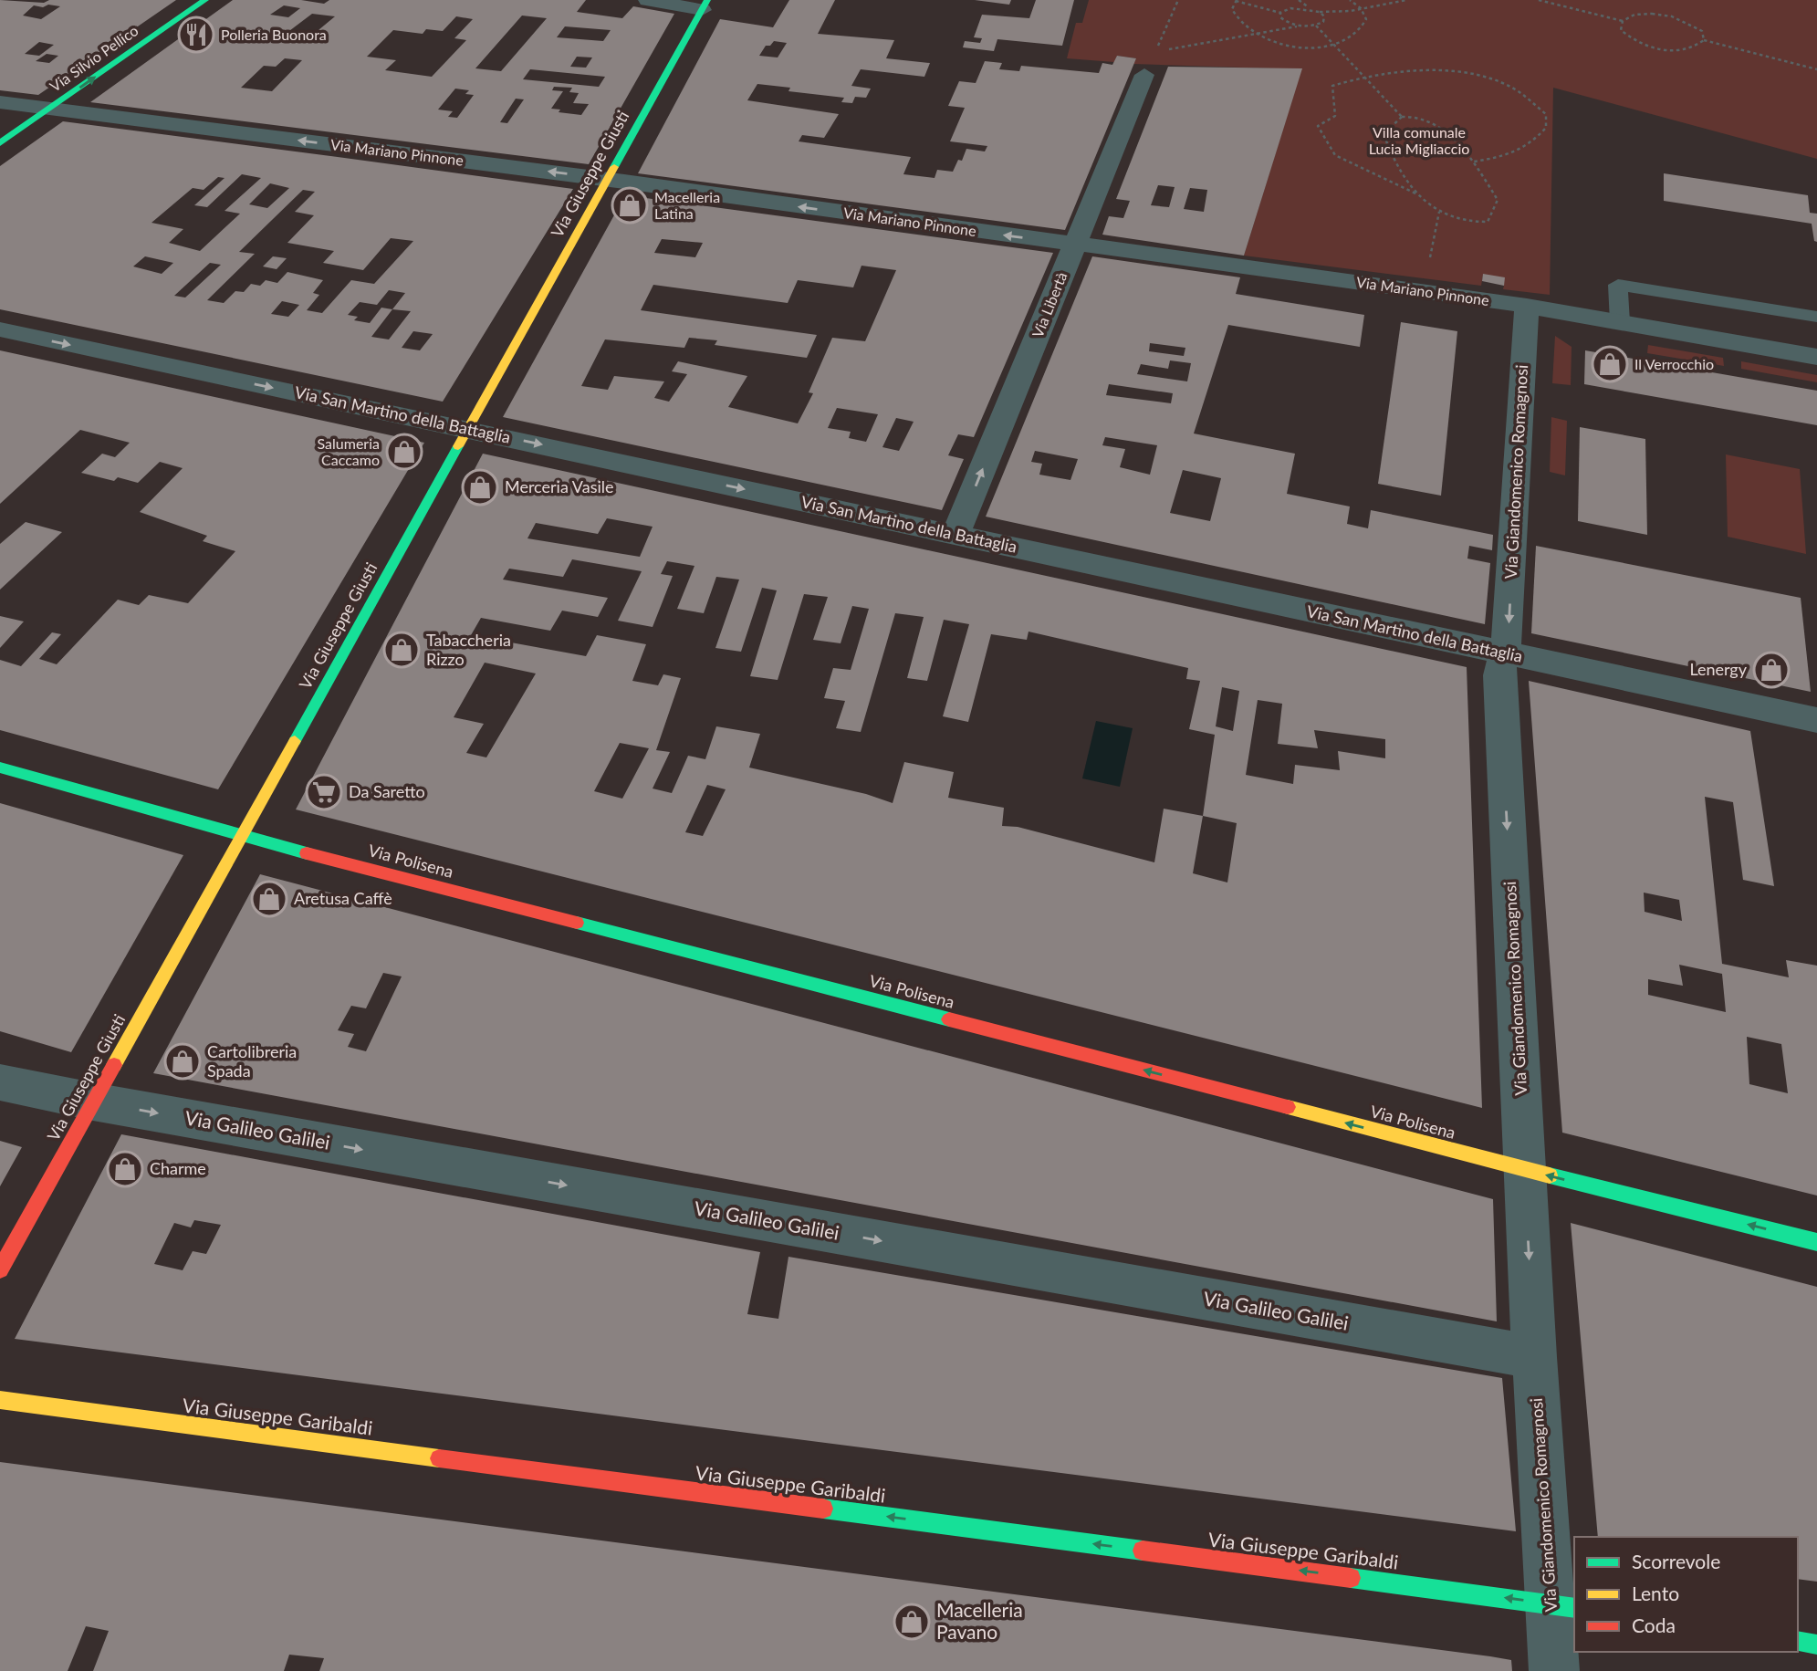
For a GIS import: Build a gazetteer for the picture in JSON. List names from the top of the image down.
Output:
{
  "streets": {
    "street": [
      "Via Silvio Pellico",
      "Via Mariano Pinnone",
      "Via Giuseppe Giusti",
      "Via Libertà",
      "Via San Martino della Battaglia",
      "Via Giandomenico Romagnosi",
      "Via Polisena",
      "Via Galileo Galilei",
      "Via Giuseppe Garibaldi"
    ]
  },
  "crossings": [
    ["Via Silvio Pellico", "Via Mariano Pinnone"],
    ["Via Mariano Pinnone", "Via Giuseppe Giusti"],
    ["Via Mariano Pinnone", "Via Libertà"],
    ["Via Mariano Pinnone", "Via Giandomenico Romagnosi"],
    ["Via Giuseppe Giusti", "Via San Martino della Battaglia"],
    ["Via Giuseppe Giusti", "Via Polisena"],
    ["Via Giuseppe Giusti", "Via Galileo Galilei"],
    ["Via Libertà", "Via San Martino della Battaglia"],
    ["Via San Martino della Battaglia", "Via Giandomenico Romagnosi"],
    ["Via Giandomenico Romagnosi", "Via Polisena"],
    ["Via Giandomenico Romagnosi", "Via Galileo Galilei"],
    ["Via Giandomenico Romagnosi", "Via Giuseppe Garibaldi"]
  ],
  "one_way": [
    "Via Silvio Pellico",
    "Via Mariano Pinnone",
    "Via Libertà",
    "Via San Martino della Battaglia",
    "Via Giandomenico Romagnosi",
    "Via Polisena",
    "Via Galileo Galilei",
    "Via Giuseppe Garibaldi"
  ],
  "parks": ["Villa comunale Lucia Migliaccio"],
  "places": {
    "restaurant": ["Polleria Buonora"],
    "shop": [
      "Macelleria Latina",
      "Il Verrocchio",
      "Salumeria Caccamo",
      "Merceria Vasile",
      "Tabaccheria Rizzo",
      "Lenergy",
      "Aretusa Caffè",
      "Cartolibreria Spada",
      "Charme",
      "Macelleria Pavano"
    ],
    "supermarket": ["Da Saretto"]
  },
  "legend": ["Scorrevole", "Lento", "Coda"]
}
